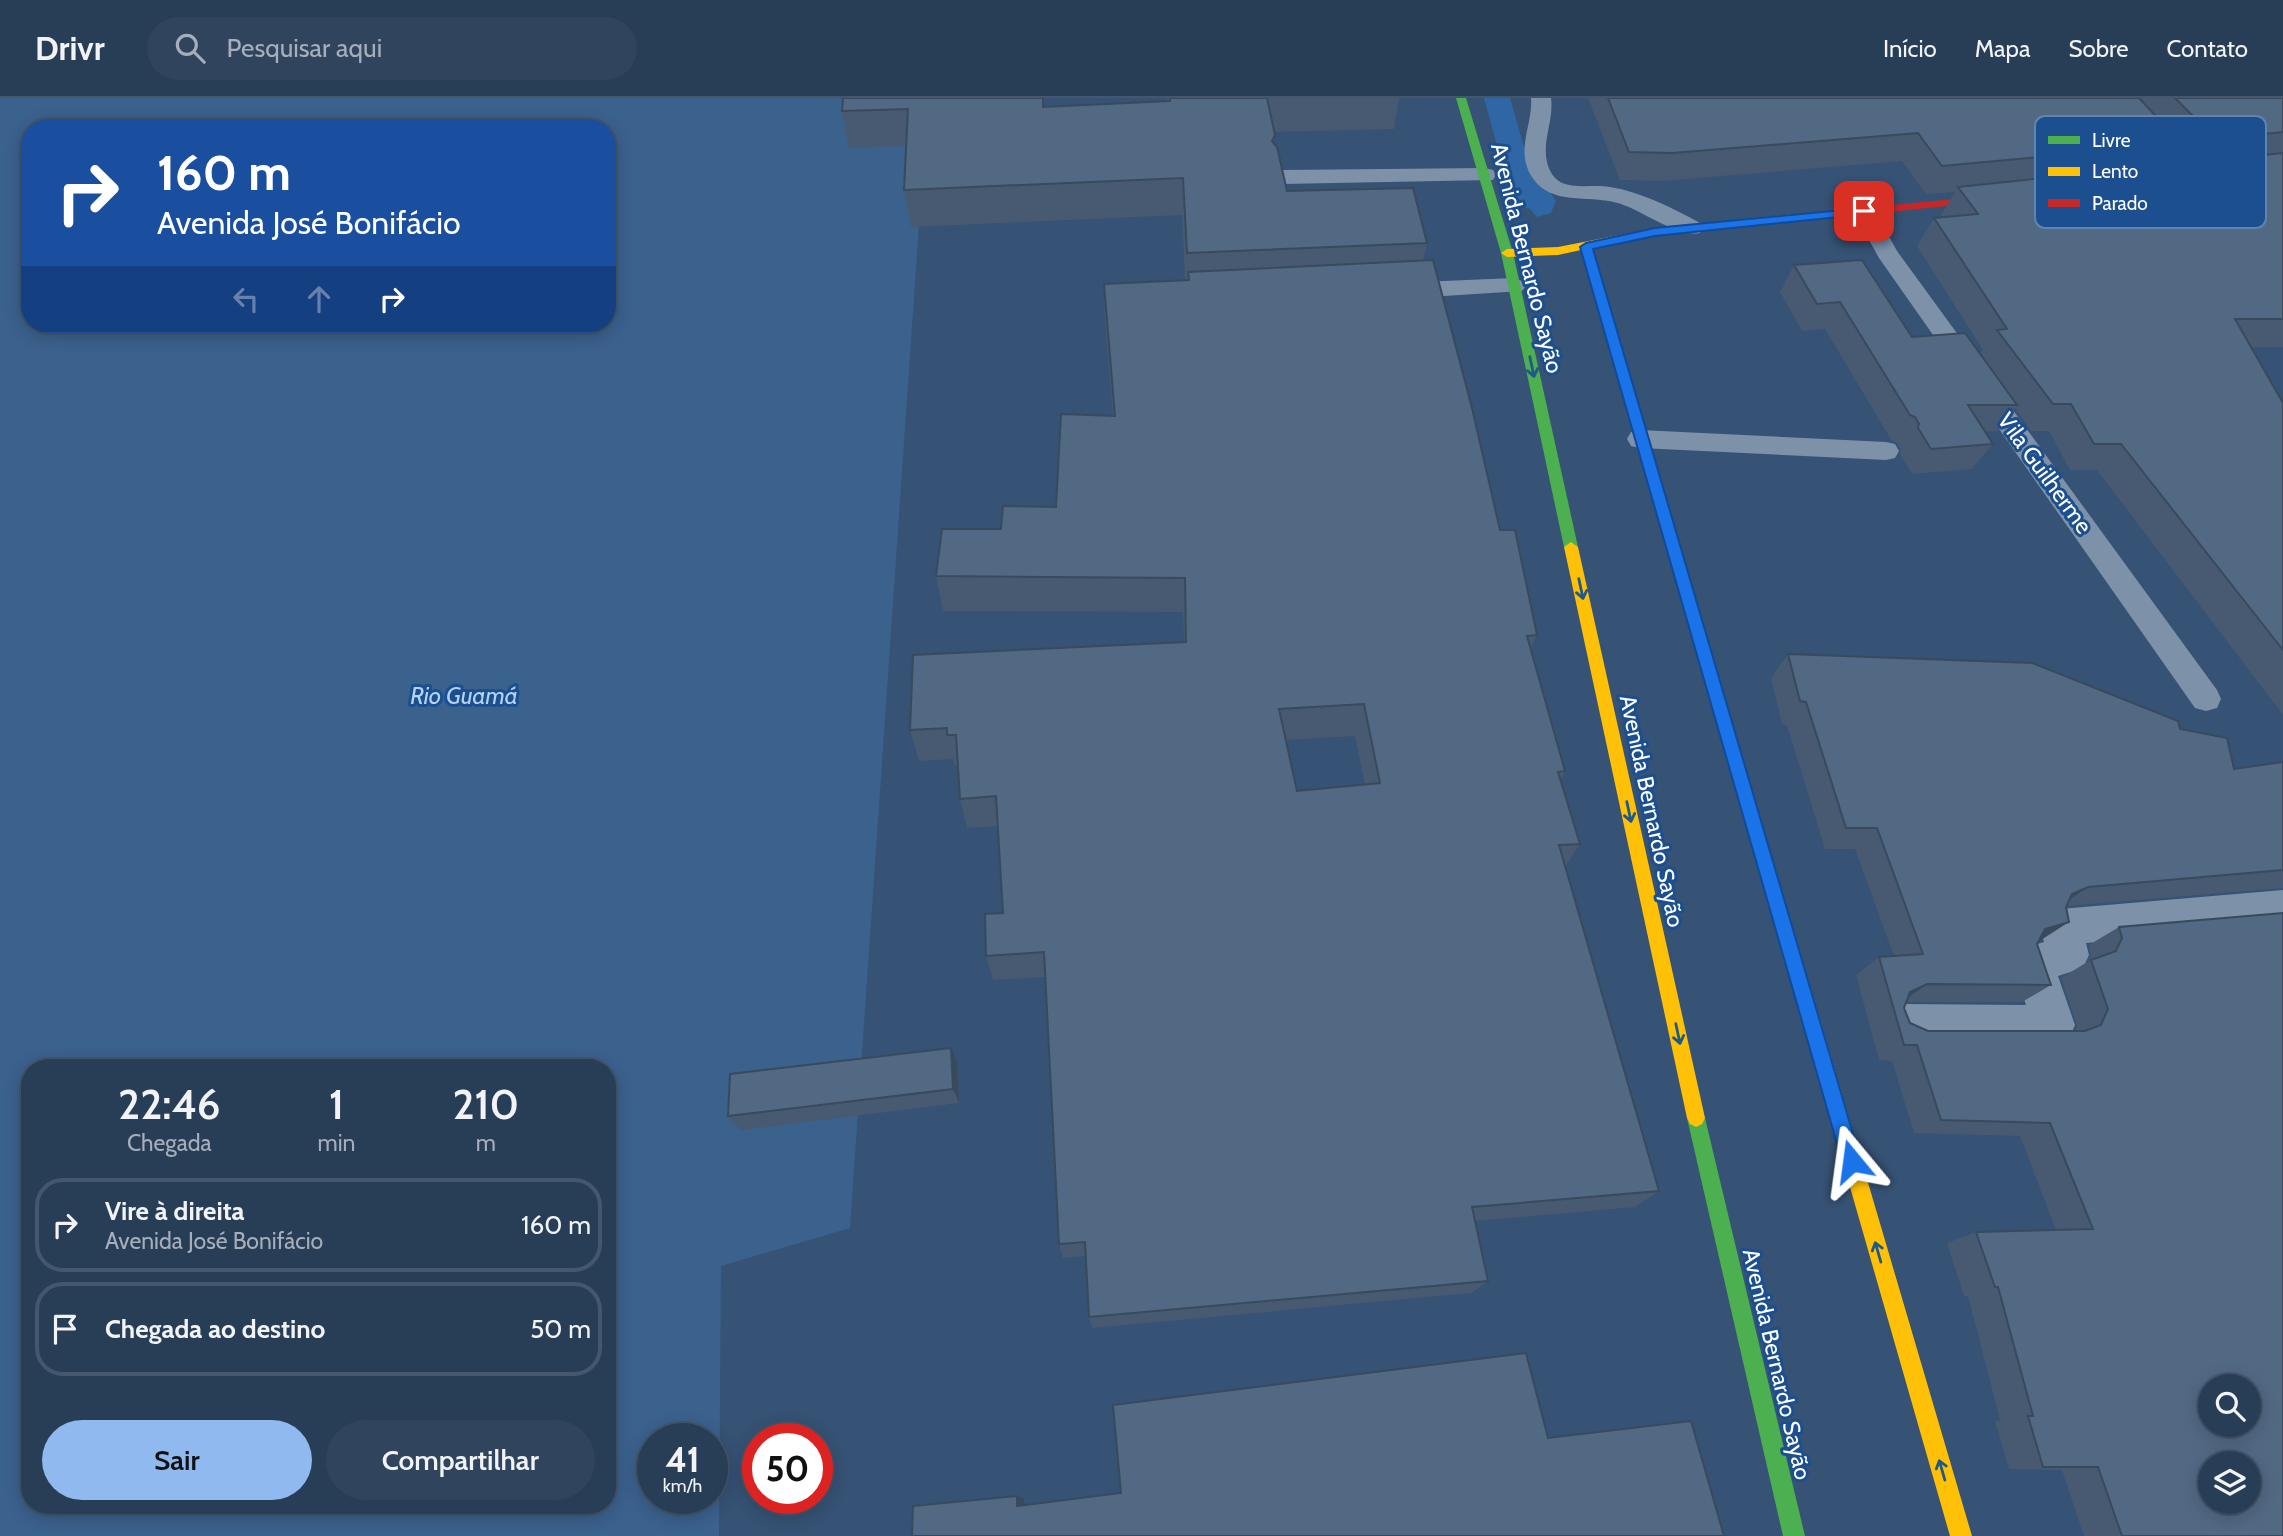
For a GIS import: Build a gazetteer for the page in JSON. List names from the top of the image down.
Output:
{
  "streets": {
    "main road": ["Avenida Bernardo Sayão"],
    "lane": ["Vila Guilherme"]
  },
  "water": ["Rio Guamá"],
  "legend": ["Livre", "Lento", "Parado"],
  "page": {
    "header": "Drivr",
    "search": "Pesquisar aqui",
    "nav": [
      "Início",
      "Mapa",
      "Sobre",
      "Contato"
    ],
    "turn": ["160 m", "Avenida José Bonifácio"],
    "eta": [
      "22:46",
      "Chegada",
      "1",
      "min",
      "210",
      "m"
    ],
    "list": [
      {
        "name": "Vire à direita",
        "note": "Avenida José Bonifácio",
        "value": "160 m"
      },
      {
        "name": "Chegada ao destino",
        "value": "50 m"
      }
    ],
    "buttons": ["Sair", "Compartilhar"],
    "speed": "41 km/h",
    "limit": "50"
  }
}
